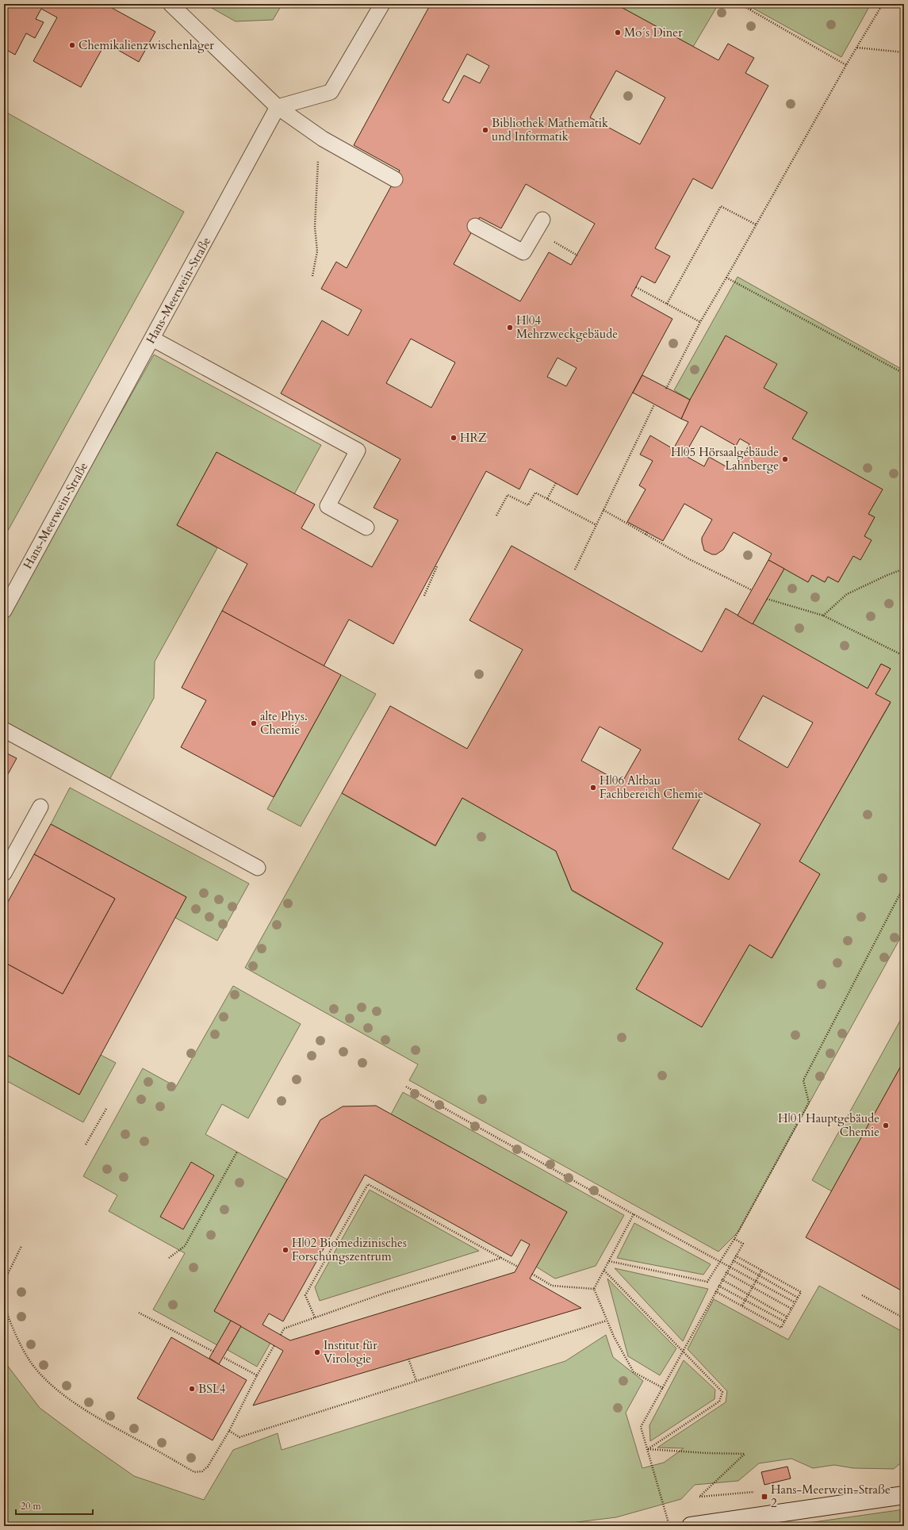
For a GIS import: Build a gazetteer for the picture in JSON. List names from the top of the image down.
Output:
{
  "streets": {
    "lane": ["Hans-Meerwein-Straße"]
  },
  "places": {
    "other": [
      "Mo´s Diner",
      "Chemikalienzwischenlager",
      "Bibliothek Mathematik und Informatik",
      "H|04 Mehrzweckgebäude",
      "HRZ",
      "H|05 Hörsaalgebäude Lahnberge",
      "alte Phys. Chemie",
      "H|06 Altbau Fachbereich Chemie",
      "H|01 Hauptgebäude Chemie",
      "H|02 Biomedizinisches Forschungszentrum",
      "Institut für Virologie",
      "BSL4"
    ],
    "transit": ["Hans-Meerwein-Straße 2"]
  },
  "scale_bar": "20 m"
}
